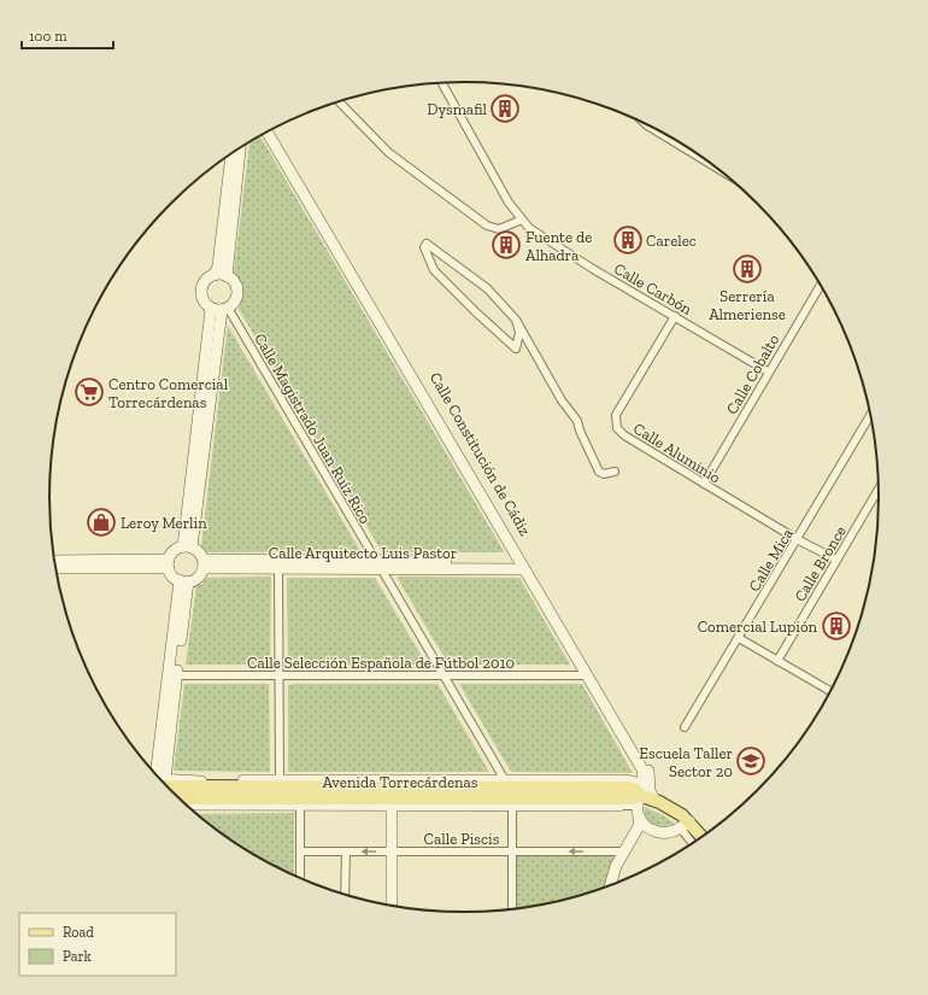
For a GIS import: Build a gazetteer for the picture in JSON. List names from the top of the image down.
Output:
{
  "streets": {
    "main road": ["Avenida Torrecárdenas"],
    "street": [
      "Calle Carbón",
      "Calle Cobalto",
      "Calle Magistrado Juan Ruíz Rico",
      "Calle Aluminio",
      "Calle Constitución de Cádiz",
      "Calle Arquitecto Luis Pastor",
      "Calle Mica",
      "Calle Bronce",
      "Calle Selección Española de Fútbol 2010",
      "Calle Piscis"
    ]
  },
  "crossings": [
    ["Calle Carbón", "Calle Cobalto"],
    ["Calle Carbón", "Calle Aluminio"],
    ["Calle Cobalto", "Calle Aluminio"],
    ["Calle Magistrado Juan Ruíz Rico", "Calle Arquitecto Luis Pastor"],
    ["Calle Magistrado Juan Ruíz Rico", "Calle Selección Española de Fútbol 2010"],
    ["Calle Magistrado Juan Ruíz Rico", "Avenida Torrecárdenas"],
    ["Calle Aluminio", "Calle Mica"],
    ["Calle Aluminio", "Calle Bronce"],
    ["Calle Constitución de Cádiz", "Calle Arquitecto Luis Pastor"],
    ["Calle Constitución de Cádiz", "Calle Selección Española de Fútbol 2010"],
    ["Calle Constitución de Cádiz", "Avenida Torrecárdenas"]
  ],
  "one_way": ["Calle Piscis"],
  "places": {
    "building": [
      "Dysmafil",
      "Carelec",
      "Fuente de Alhadra",
      "Serrería Almeriense",
      "Comercial Lupión"
    ],
    "supermarket": ["Centro Comercial Torrecárdenas"],
    "shop": ["Leroy Merlin"],
    "school or university": ["Escuela Taller Sector 20"]
  },
  "legend": ["Road", "Park"],
  "scale_bar": "100 m"
}
